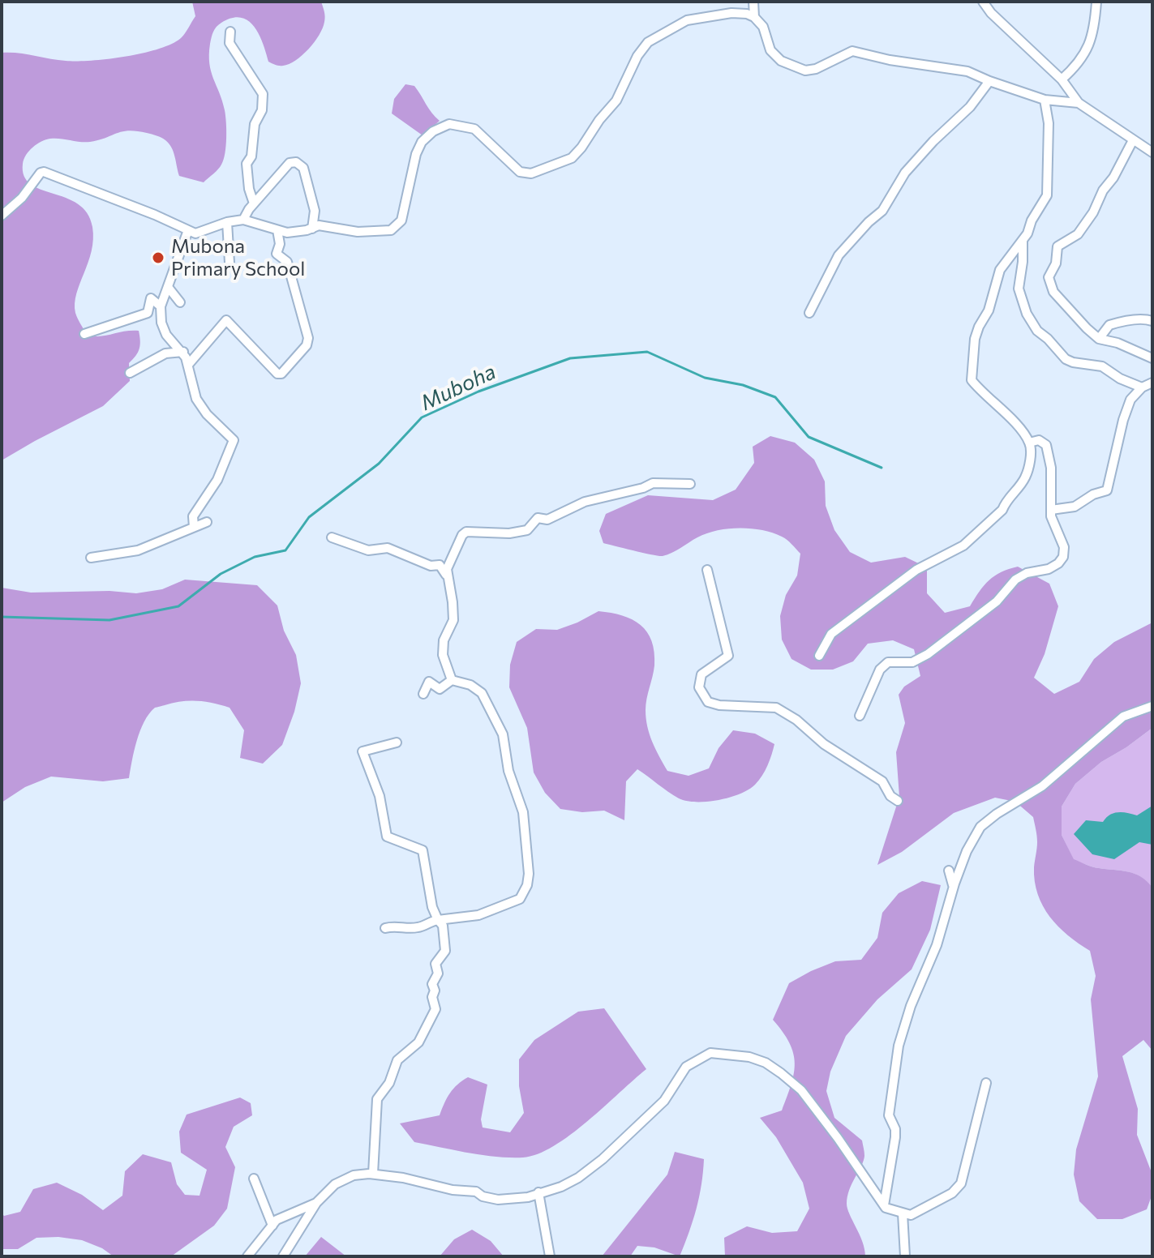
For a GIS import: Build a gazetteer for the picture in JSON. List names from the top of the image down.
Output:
{
  "water": ["Muboha"],
  "places": ["Mubona Primary School"]
}
